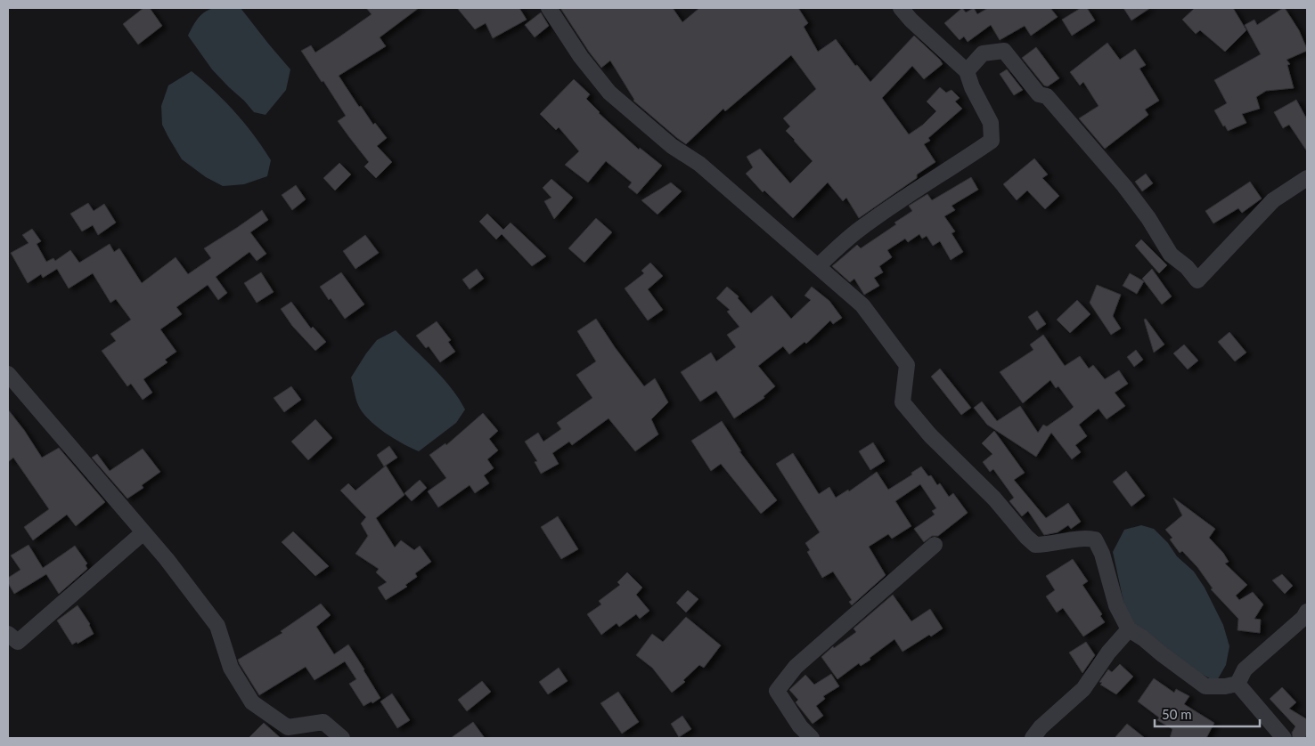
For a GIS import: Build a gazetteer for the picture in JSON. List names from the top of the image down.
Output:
{
  "scale_bar": "50 m"
}
